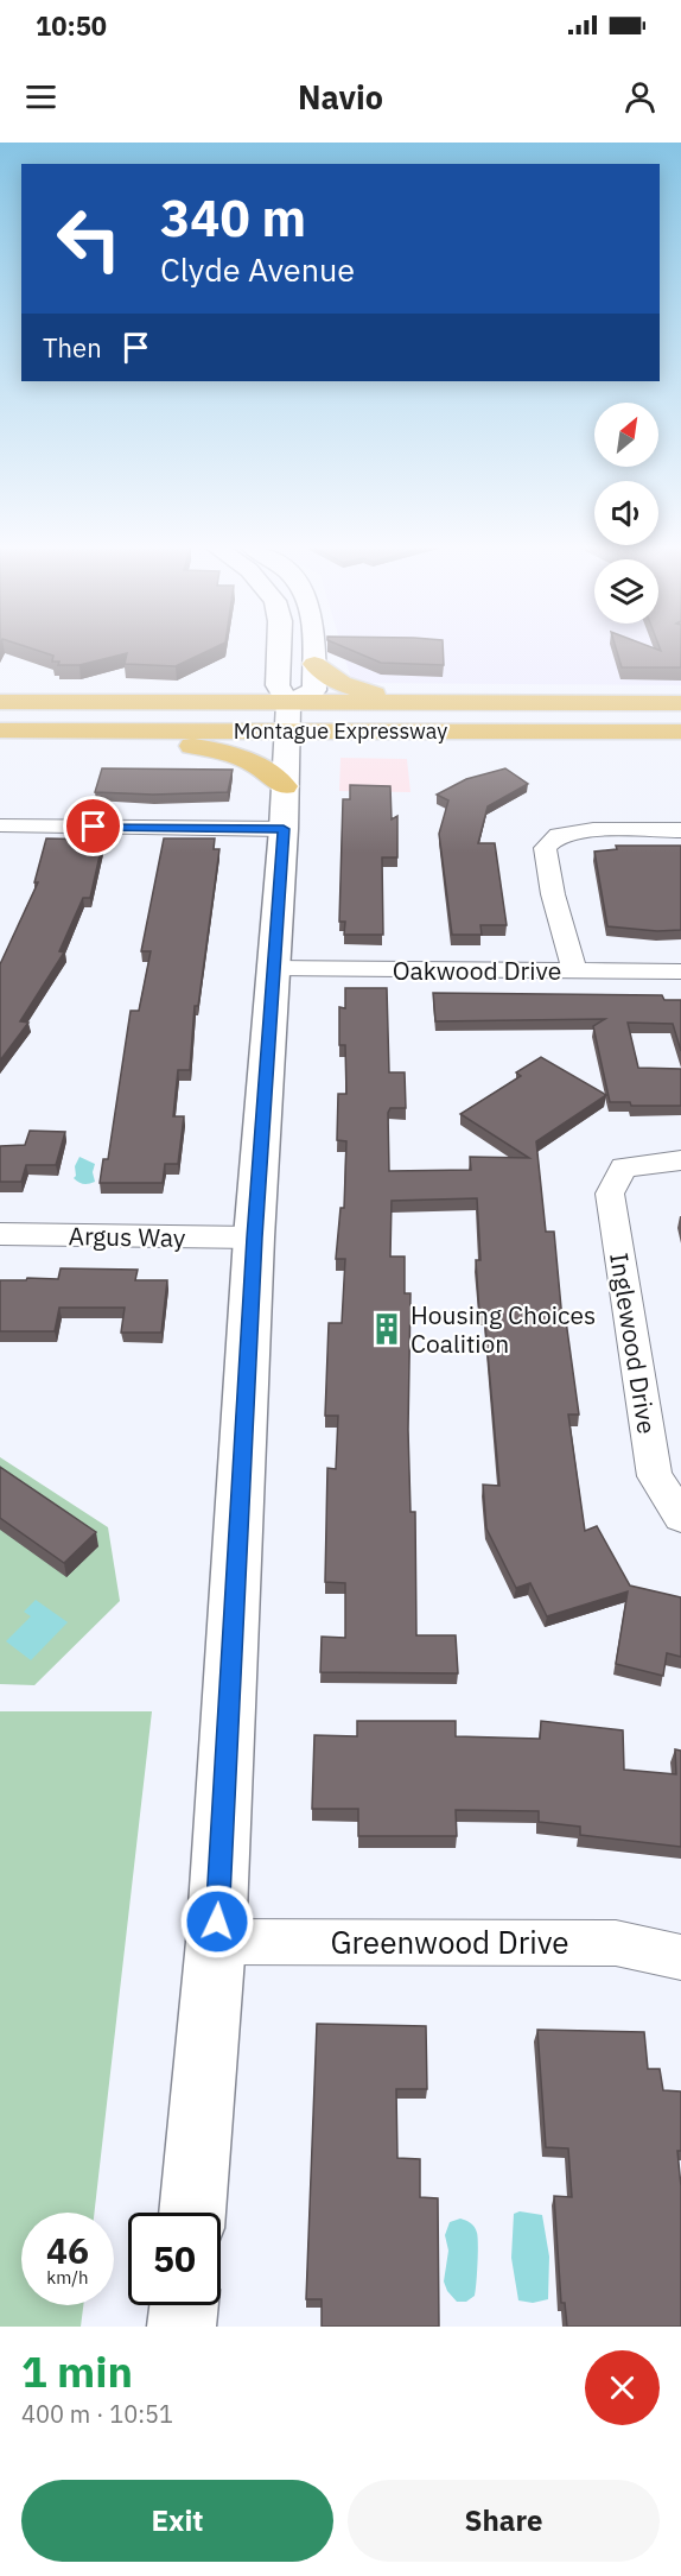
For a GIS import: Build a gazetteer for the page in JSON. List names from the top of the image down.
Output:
{
  "streets": {
    "highway": ["Montague Expressway"],
    "street": [
      "Oakwood Drive",
      "Argus Way",
      "Inglewood Drive",
      "Greenwood Drive"
    ]
  },
  "places": {
    "building": ["Housing Choices Coalition"]
  },
  "north": "top right",
  "page": {
    "status": "10:50",
    "header": "Navio",
    "turn": ["340 m", "Clyde Avenue"],
    "then": "Then",
    "speed": "46 km/h",
    "limit": "50",
    "heading": ["1 min", "400 m · 10:51"],
    "buttons": ["Exit", "Share"]
  }
}
